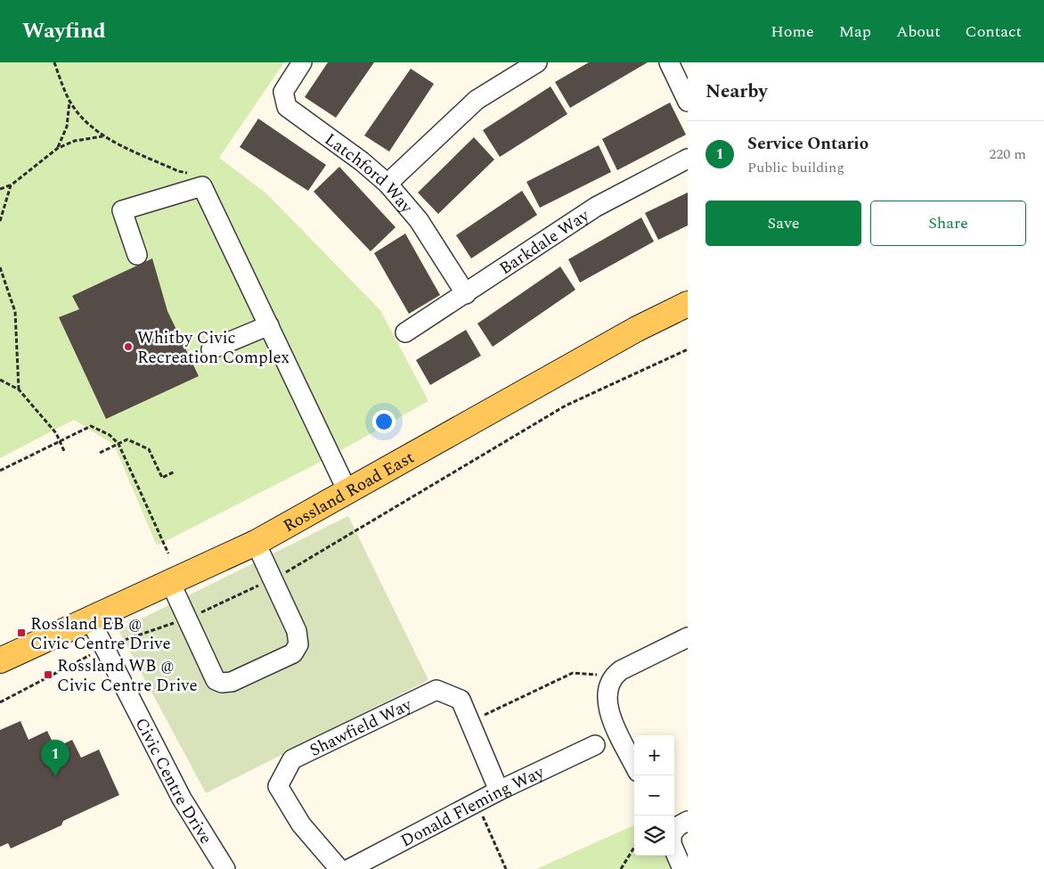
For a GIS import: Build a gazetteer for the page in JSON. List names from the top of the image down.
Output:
{
  "streets": {
    "main road": ["Rossland Road East"],
    "street": [
      "Latchford Way",
      "Barkdale Way",
      "Shawfield Way",
      "Civic Centre Drive",
      "Donald Fleming Way"
    ]
  },
  "crossings": [
    ["Latchford Way", "Barkdale Way"],
    ["Rossland Road East", "Civic Centre Drive"],
    ["Shawfield Way", "Donald Fleming Way"]
  ],
  "places": {
    "other": ["Whitby Civic Recreation Complex"],
    "transit": ["Rossland EB @ Civic Centre Drive", "Rossland WB @ Civic Centre Drive"]
  },
  "page": {
    "header": "Wayfind",
    "nav": [
      "Home",
      "Map",
      "About",
      "Contact"
    ],
    "heading": "Nearby",
    "list": [
      {
        "mark": "1",
        "name": "Service Ontario",
        "note": "Public building",
        "value": "220 m"
      }
    ],
    "buttons": ["Save", "Share"],
    "map_buttons": ["+", "−"],
    "pins": "1"
  }
}
